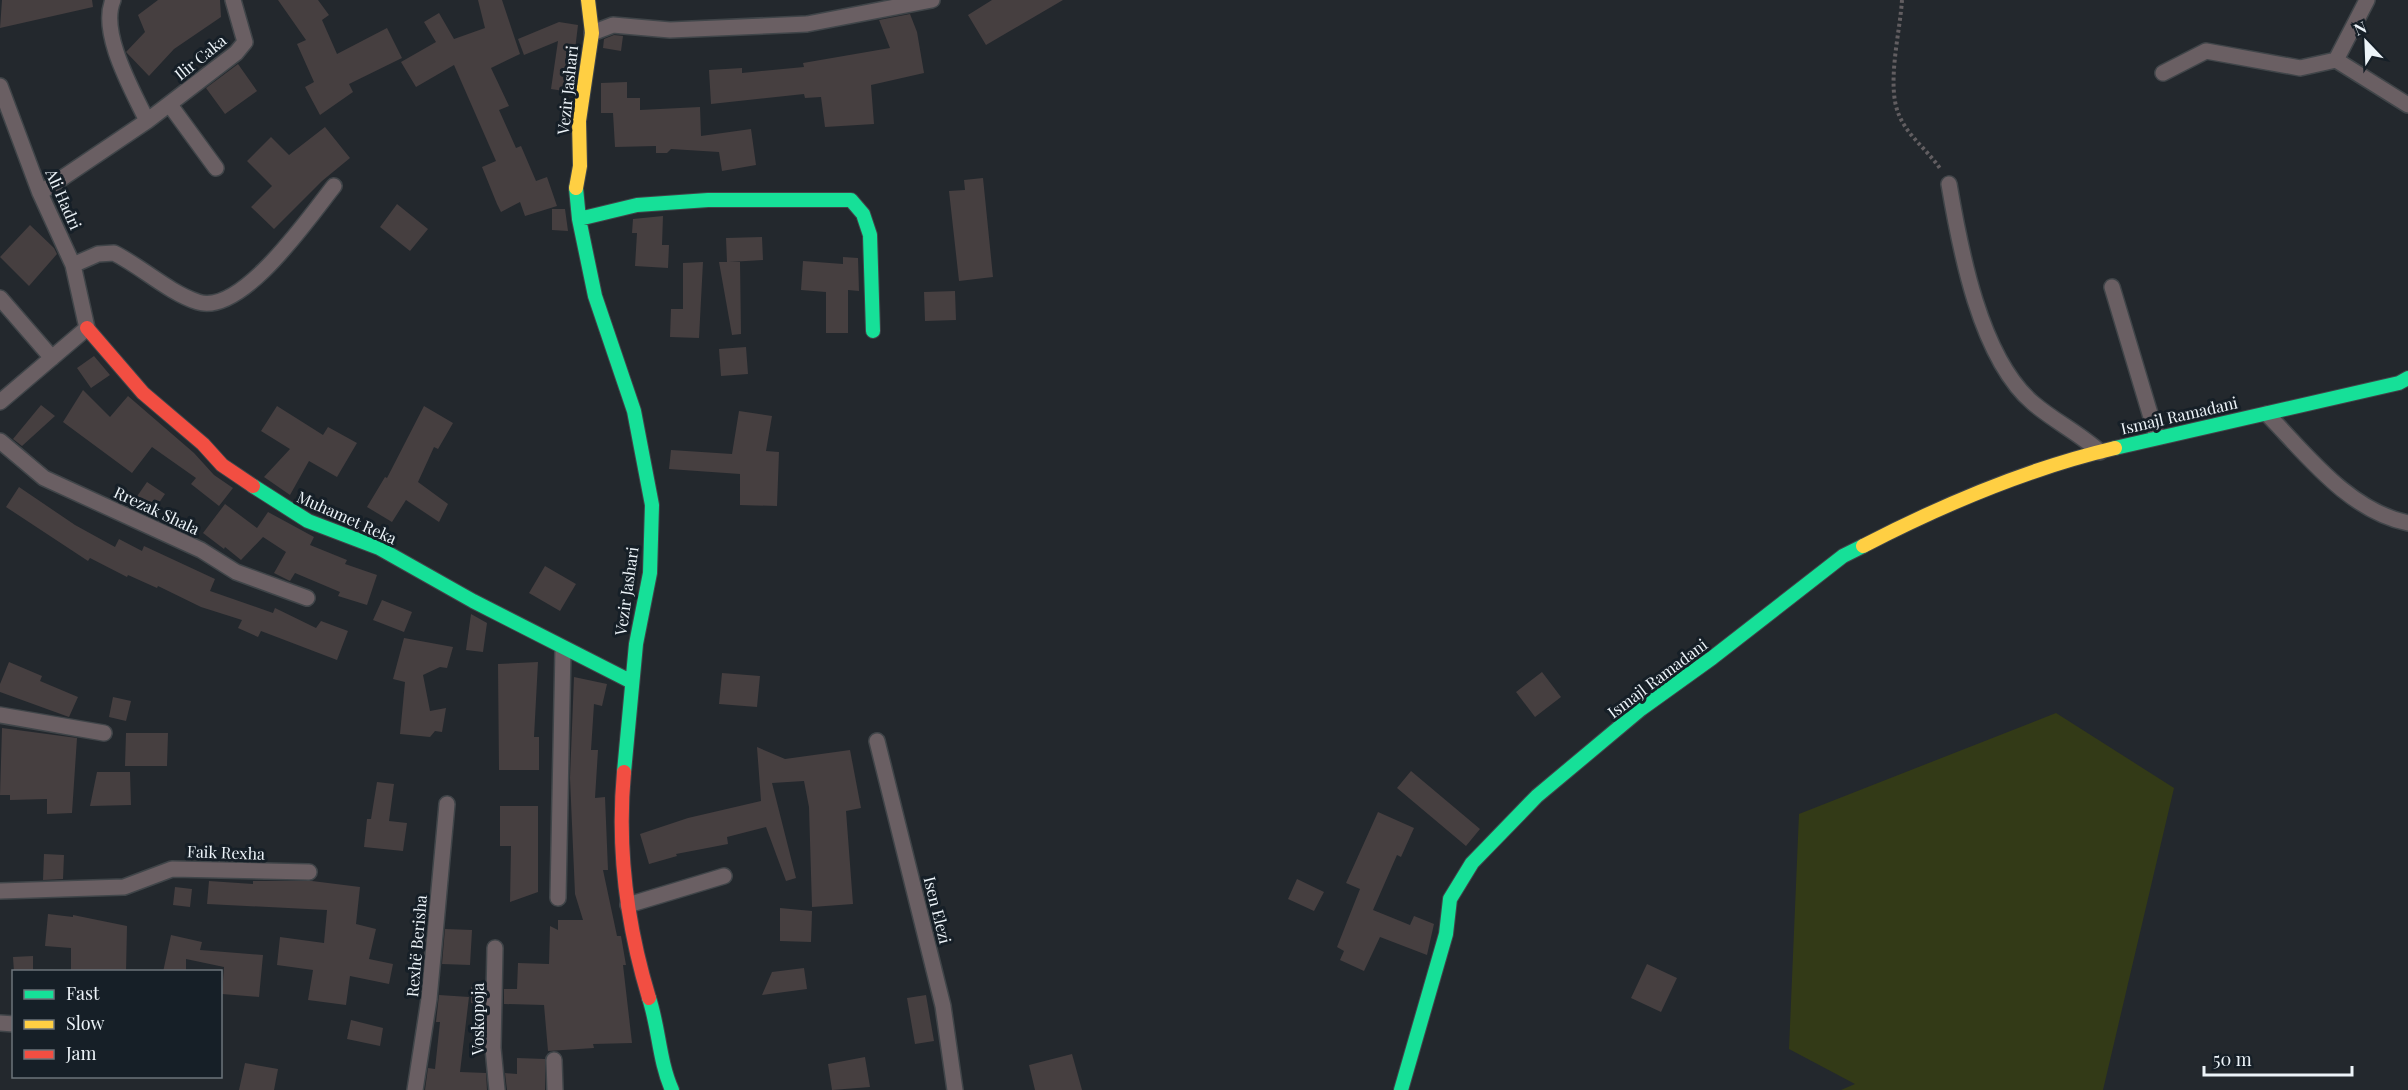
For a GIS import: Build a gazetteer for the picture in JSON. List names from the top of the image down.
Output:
{
  "streets": {
    "street": [
      "Ilir Caka",
      "Vezir Jashari",
      "Ali Hadri",
      "Ismajl Ramadani",
      "Rrezak Shala",
      "Muhamet Reka",
      "Faik Rexha",
      "Isen Elezi",
      "Rexhë Berisha",
      "Voskopoja"
    ]
  },
  "crossings": [
    ["Ilir Caka", "Ali Hadri"],
    ["Vezir Jashari", "Muhamet Reka"],
    ["Ali Hadri", "Muhamet Reka"]
  ],
  "legend": ["Fast", "Slow", "Jam"],
  "scale_bar": "50 m",
  "north": "top left"
}
